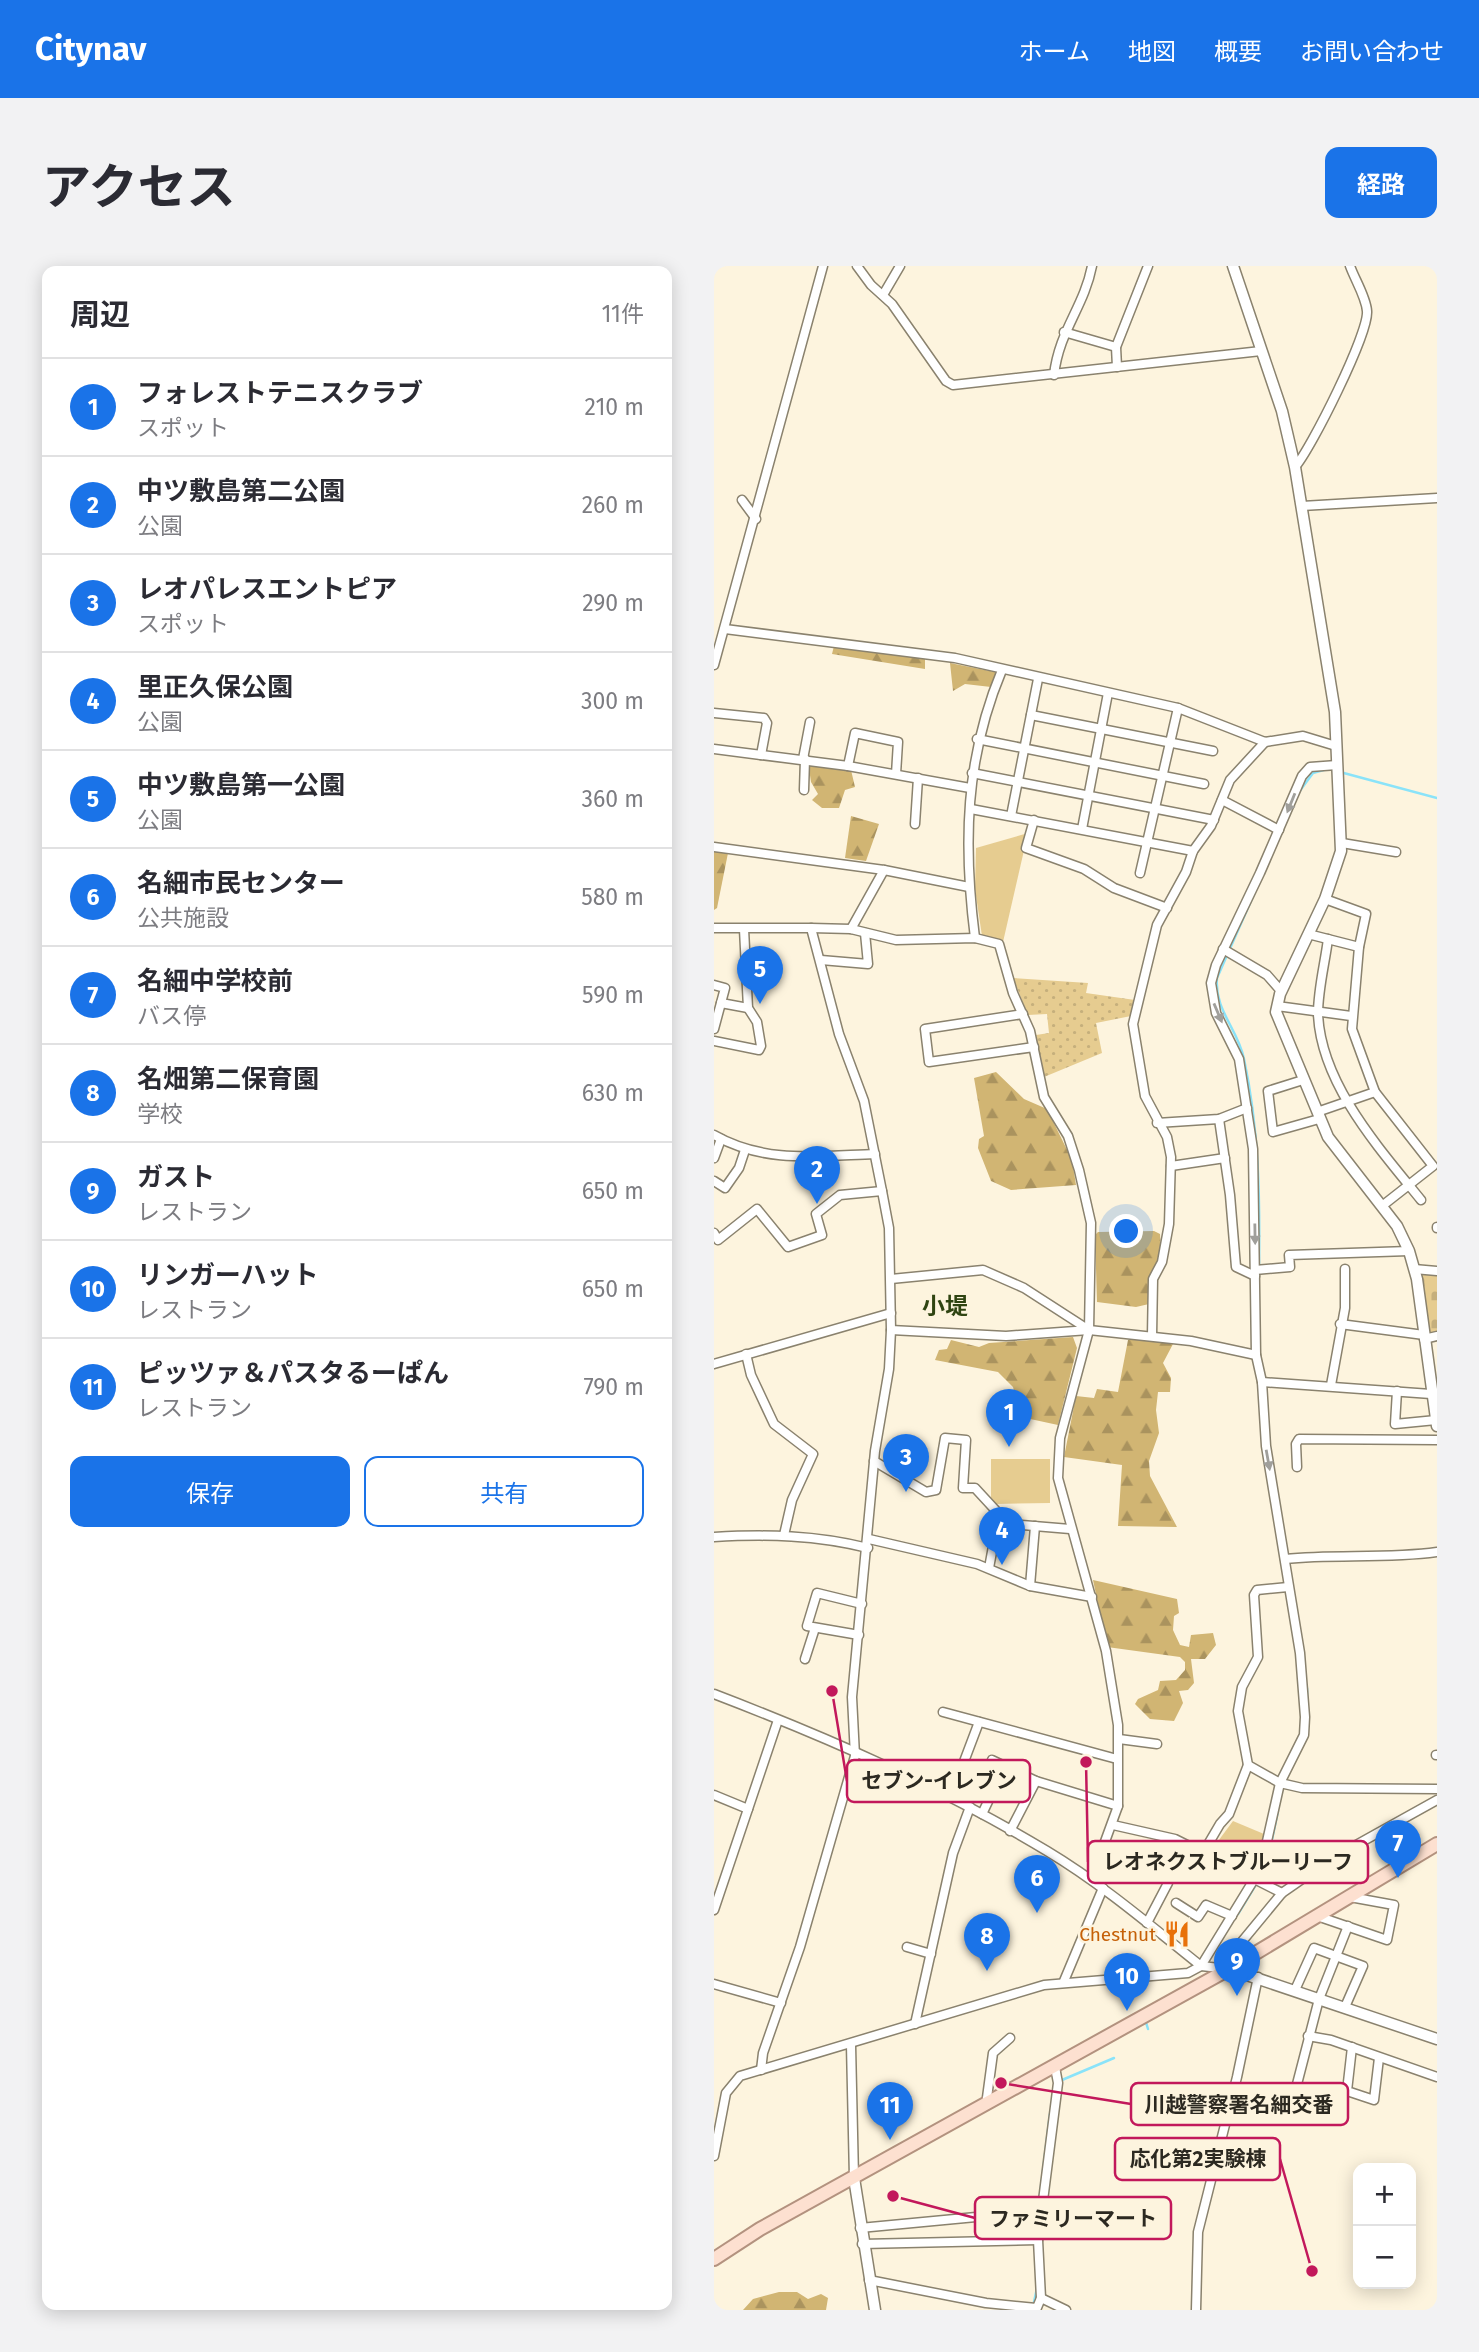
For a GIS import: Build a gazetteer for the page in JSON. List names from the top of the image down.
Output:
{
  "districts": ["小堤"],
  "places": {
    "other": [
      "セブン-イレブン",
      "レオネクストブルーリーフ",
      "川越警察署名細交番",
      "ファミリーマート",
      "応化第2実験棟"
    ],
    "restaurant": ["Chestnut"]
  },
  "page": {
    "header": "Citynav",
    "nav": [
      "ホーム",
      "地図",
      "概要",
      "お問い合わせ"
    ],
    "title": "アクセス",
    "buttons": [
      "経路",
      ["保存", "共有"]
    ],
    "heading": ["周辺", "11件"],
    "list": [
      {
        "mark": "1",
        "name": "フォレストテニスクラブ",
        "note": "スポット",
        "value": "210 m"
      },
      {
        "mark": "2",
        "name": "中ツ敷島第二公園",
        "note": "公園",
        "value": "260 m"
      },
      {
        "mark": "3",
        "name": "レオパレスエントピア",
        "note": "スポット",
        "value": "290 m"
      },
      {
        "mark": "4",
        "name": "里正久保公園",
        "note": "公園",
        "value": "300 m"
      },
      {
        "mark": "5",
        "name": "中ツ敷島第一公園",
        "note": "公園",
        "value": "360 m"
      },
      {
        "mark": "6",
        "name": "名細市民センター",
        "note": "公共施設",
        "value": "580 m"
      },
      {
        "mark": "7",
        "name": "名細中学校前",
        "note": "バス停",
        "value": "590 m"
      },
      {
        "mark": "8",
        "name": "名畑第二保育園",
        "note": "学校",
        "value": "630 m"
      },
      {
        "mark": "9",
        "name": "ガスト",
        "note": "レストラン",
        "value": "650 m"
      },
      {
        "mark": "10",
        "name": "リンガーハット",
        "note": "レストラン",
        "value": "650 m"
      },
      {
        "mark": "11",
        "name": "ピッツァ＆パスタるーぱん",
        "note": "レストラン",
        "value": "790 m"
      }
    ],
    "pins": [
      "5",
      "2",
      "1",
      "3",
      "4",
      "7",
      "6",
      "8",
      "9",
      "10",
      "11"
    ],
    "map_buttons": ["+", "−"]
  }
}
